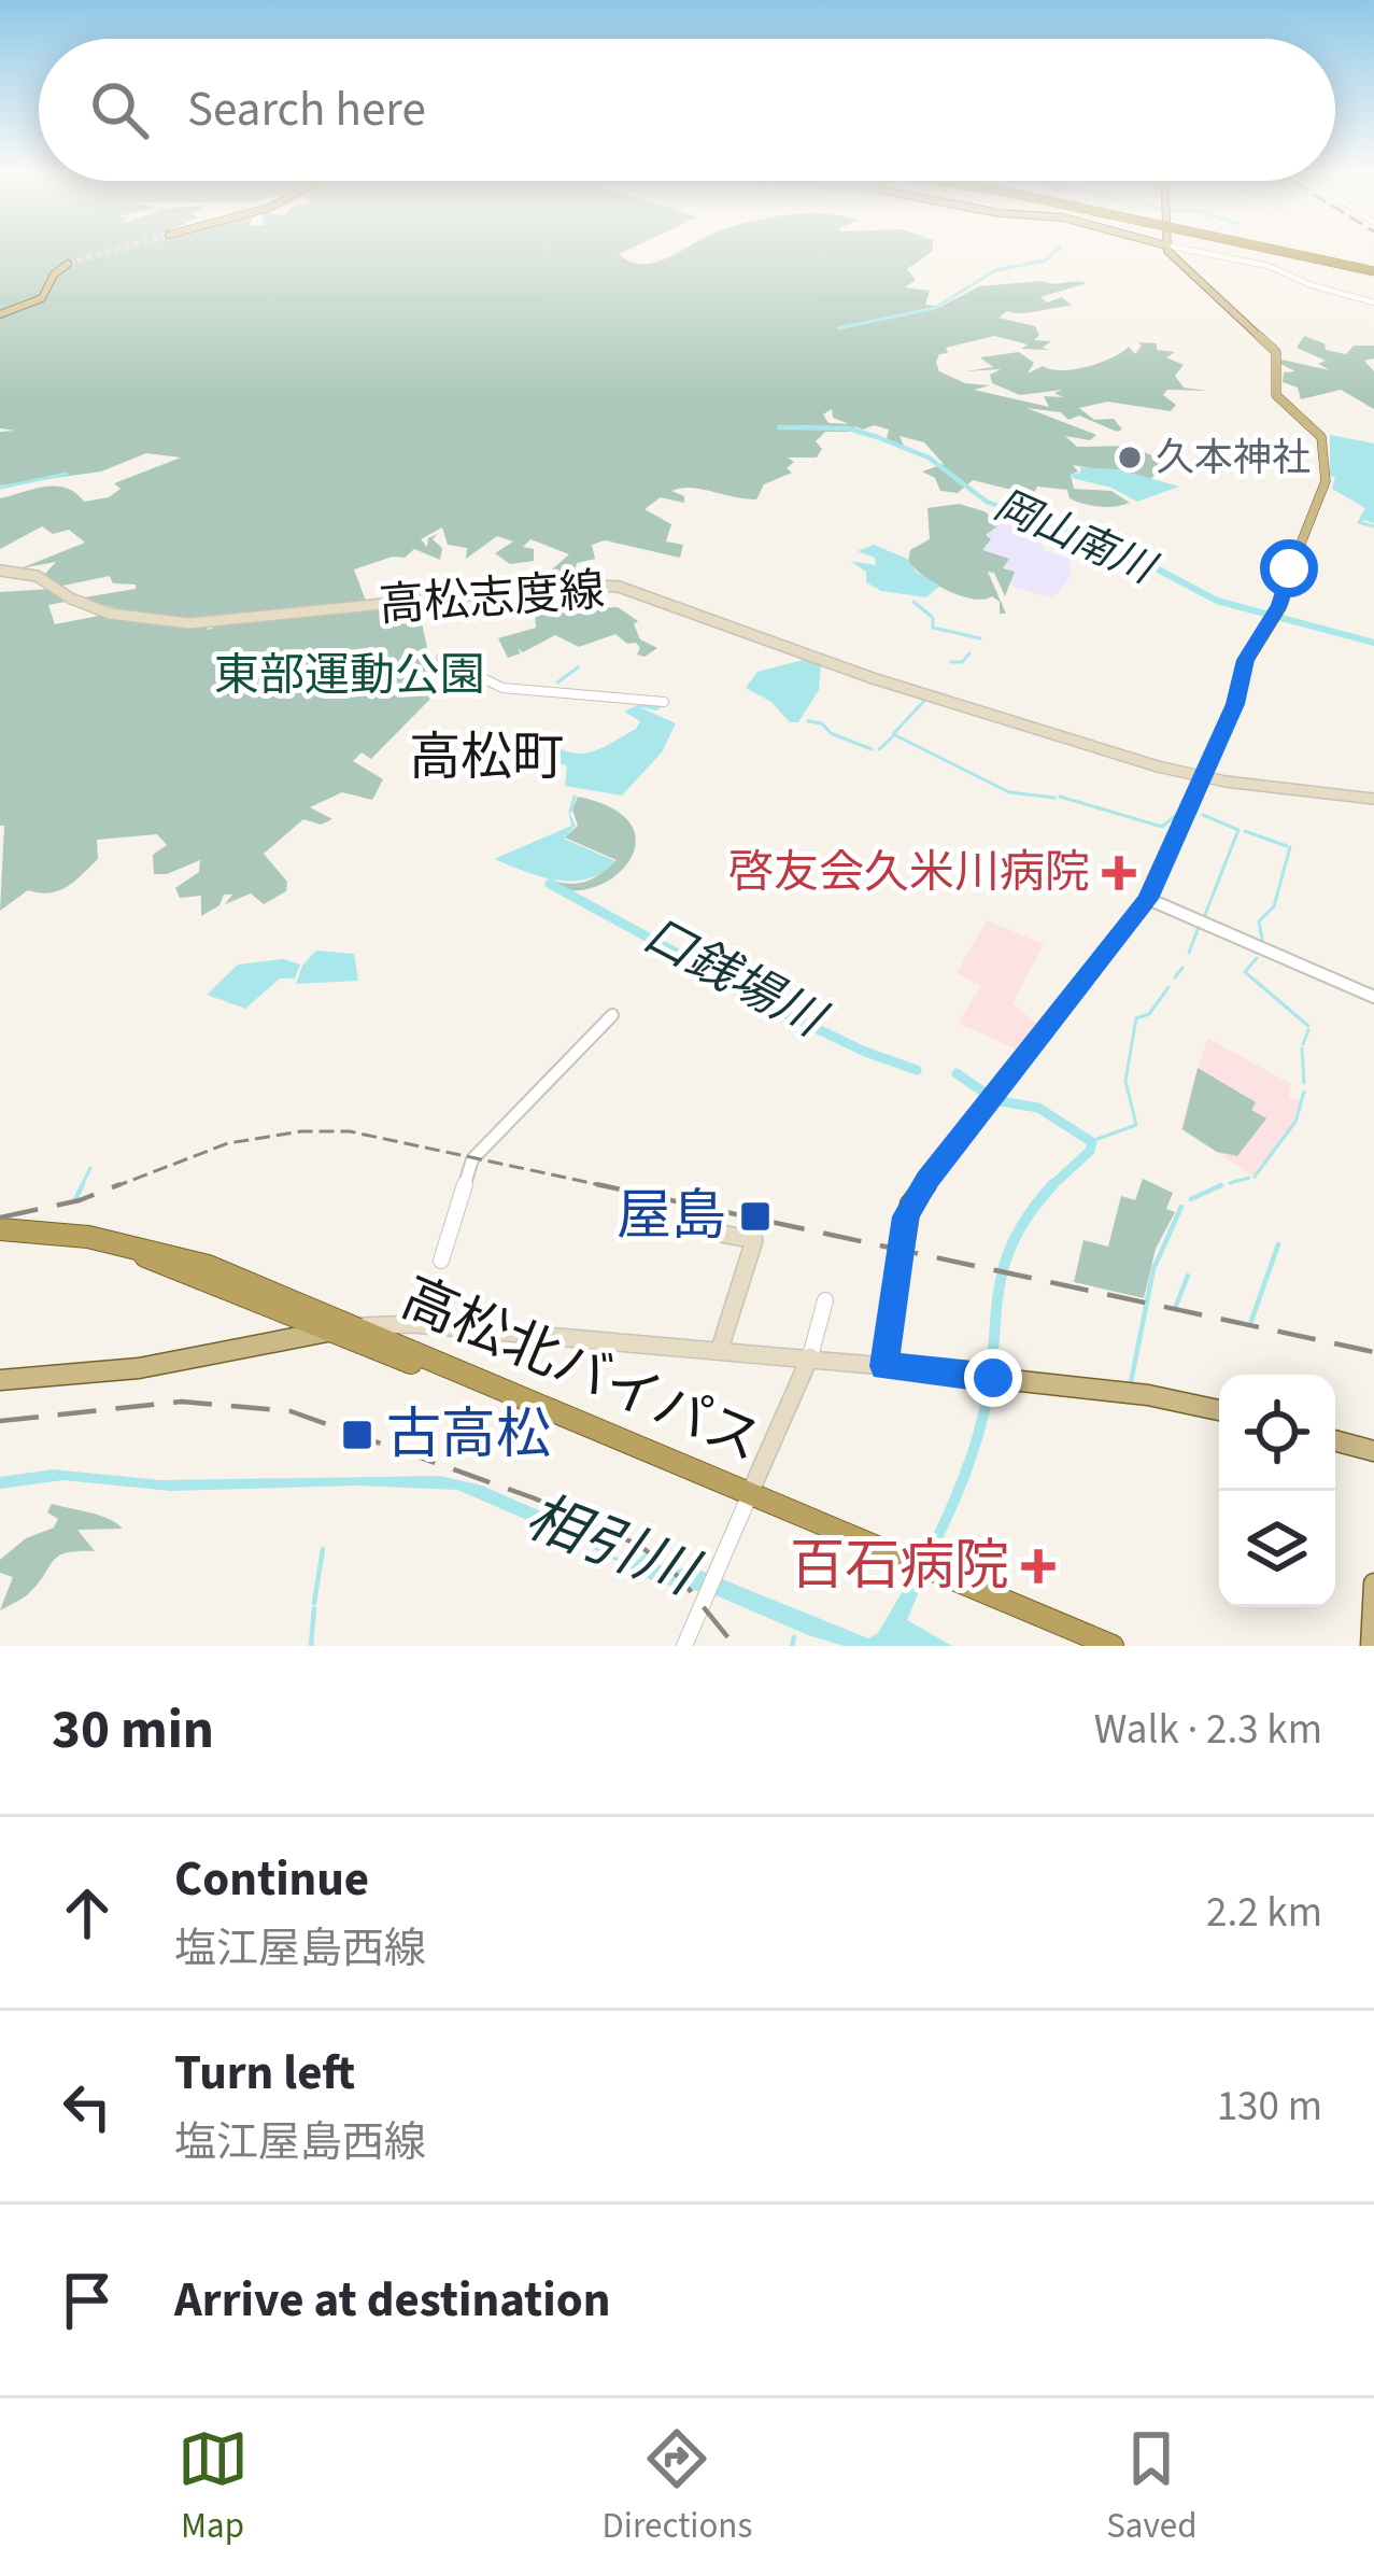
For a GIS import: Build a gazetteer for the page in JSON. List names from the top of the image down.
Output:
{
  "streets": {
    "highway": ["高松北バイパス"],
    "main road": ["高松志度線"]
  },
  "districts": ["高松町"],
  "water": ["岡山南川", "口銭場川", "相引川"],
  "parks": ["東部運動公園"],
  "places": {
    "other": ["久本神社"],
    "health": ["啓友会久米川病院", "百石病院"],
    "transit": ["屋島", "古高松"]
  },
  "page": {
    "search": "Search here",
    "heading": ["30 min", "Walk · 2.3 km"],
    "list": [
      ["Continue", "塩江屋島西線", "2.2 km"],
      ["Turn left", "塩江屋島西線", "130 m"],
      "Arrive at destination"
    ],
    "nav": ["Map", "Directions", "Saved"]
  }
}
